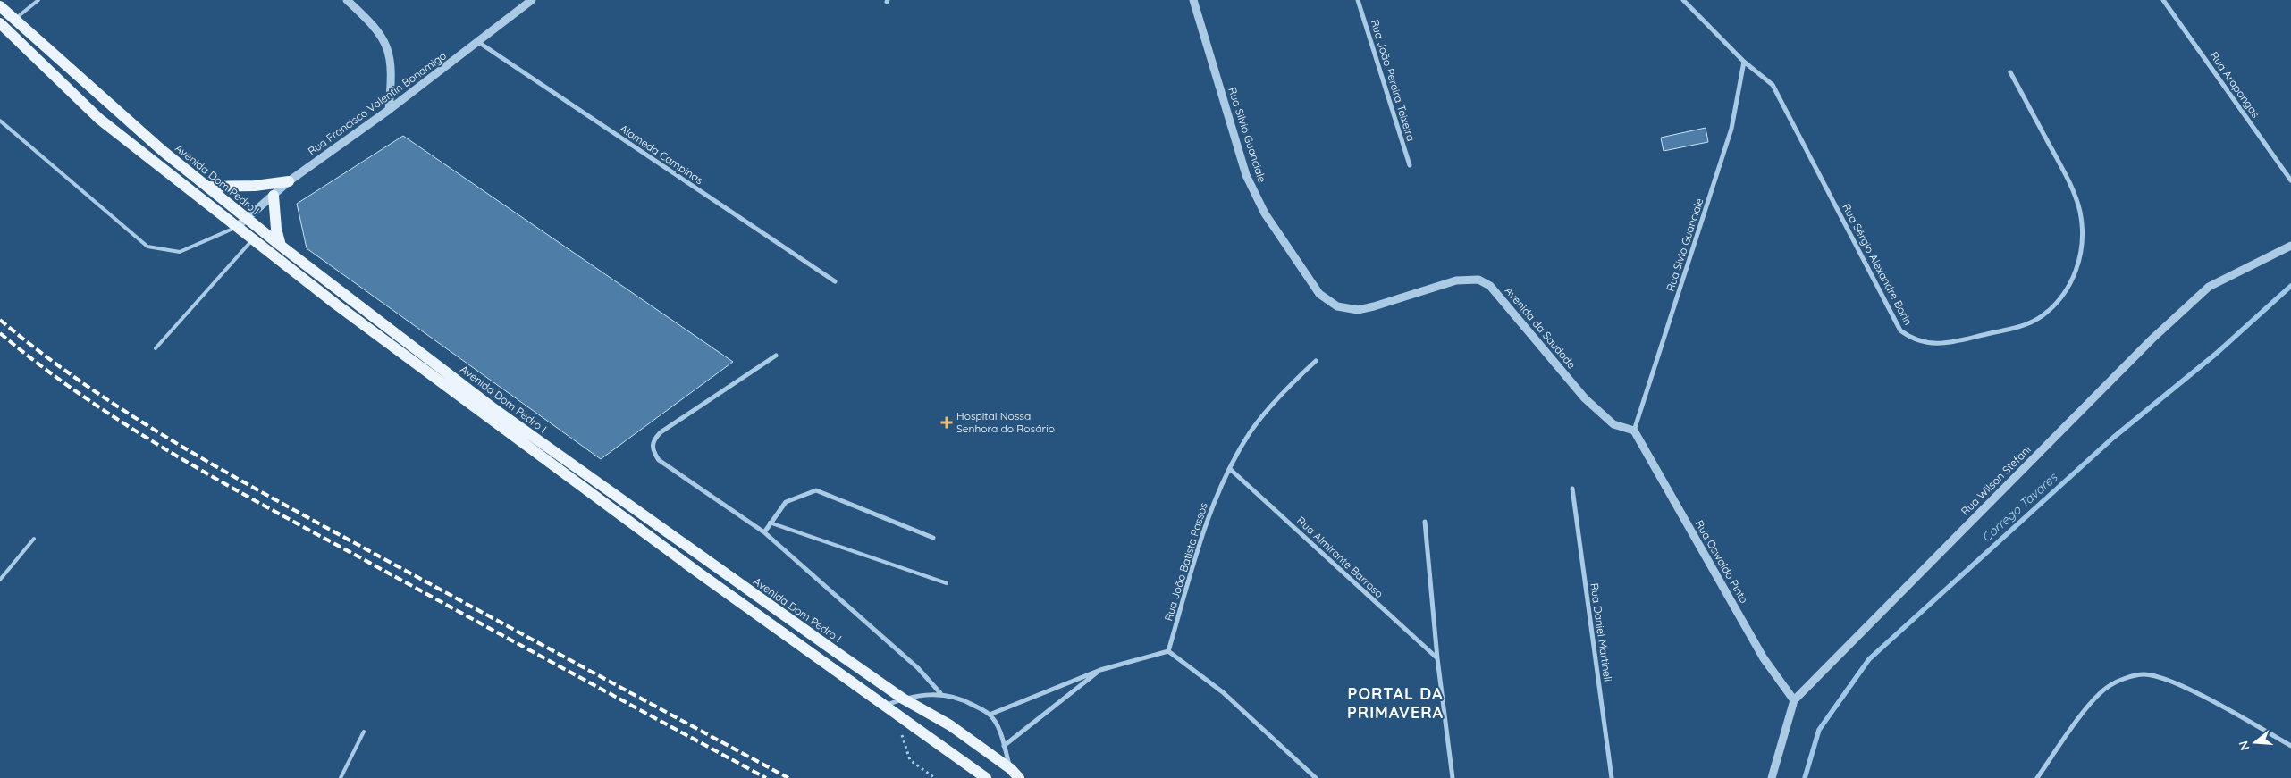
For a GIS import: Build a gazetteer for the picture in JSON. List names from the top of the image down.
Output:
{
  "streets": {
    "main road": ["Avenida Dom Pedro I"],
    "street": [
      "Rua João Pereira Teixeira",
      "Rua Arapongas",
      "Rua Francisco Valentin Bonamigo",
      "Rua Silvio Guanciale",
      "Alameda Campinas",
      "Rua Sivio Guanciale",
      "Rua Sérgio Alexandre Borin",
      "Avenida da Saudade",
      "Rua Wilson Stefani",
      "Rua Almirante Barroso",
      "Rua João Batista Passos",
      "Rua Oswaldo Pinto",
      "Rua Daniel Martineli"
    ]
  },
  "crossings": [
    ["Rua Francisco Valentin Bonamigo", "Alameda Campinas"],
    ["Rua Francisco Valentin Bonamigo", "Avenida Dom Pedro I"],
    ["Rua Silvio Guanciale", "Avenida da Saudade"],
    ["Rua Sivio Guanciale", "Rua Sérgio Alexandre Borin"],
    ["Rua Sivio Guanciale", "Avenida da Saudade"],
    ["Rua Sivio Guanciale", "Rua Oswaldo Pinto"],
    ["Avenida da Saudade", "Rua Oswaldo Pinto"],
    ["Rua Wilson Stefani", "Rua Oswaldo Pinto"],
    ["Rua Almirante Barroso", "Rua João Batista Passos"]
  ],
  "districts": ["PORTAL DA PRIMAVERA"],
  "water": ["Córrego Tavares"],
  "places": {
    "health": ["Hospital Nossa Senhora do Rosário"]
  },
  "north": "left"
}
